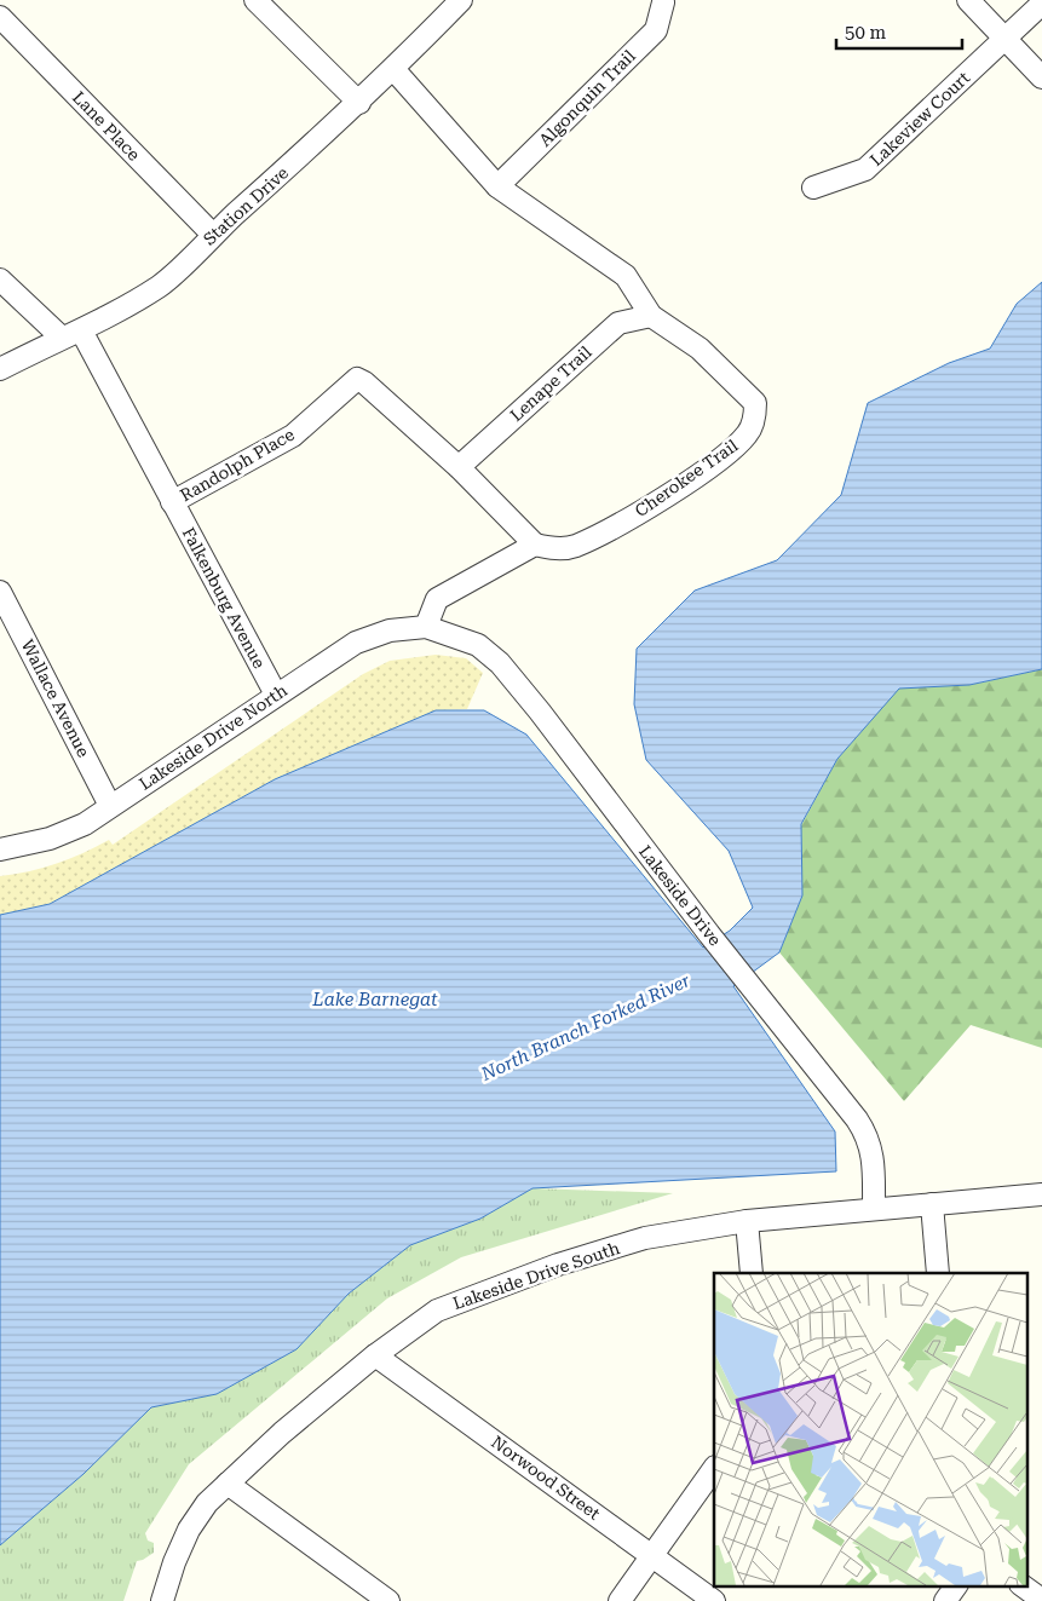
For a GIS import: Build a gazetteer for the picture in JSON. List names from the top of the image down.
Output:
{
  "streets": {
    "street": [
      "Algonquin Trail",
      "Lakeview Court",
      "Lane Place",
      "Station Drive",
      "Lenape Trail",
      "Randolph Place",
      "Cherokee Trail",
      "Falkenburg Avenue",
      "Wallace Avenue",
      "Lakeside Drive North",
      "Lakeside Drive",
      "Lakeside Drive South",
      "Norwood Street"
    ]
  },
  "crossings": [
    ["Algonquin Trail", "Cherokee Trail"],
    ["Lane Place", "Station Drive"],
    ["Station Drive", "Cherokee Trail"],
    ["Station Drive", "Falkenburg Avenue"],
    ["Lenape Trail", "Randolph Place"],
    ["Lenape Trail", "Cherokee Trail"],
    ["Randolph Place", "Falkenburg Avenue"],
    ["Falkenburg Avenue", "Lakeside Drive North"],
    ["Wallace Avenue", "Lakeside Drive North"],
    ["Lakeside Drive North", "Lakeside Drive"],
    ["Lakeside Drive", "Lakeside Drive South"],
    ["Lakeside Drive South", "Norwood Street"]
  ],
  "water": ["Lake Barnegat", "North Branch Forked River"],
  "scale_bar": "50 m"
}
